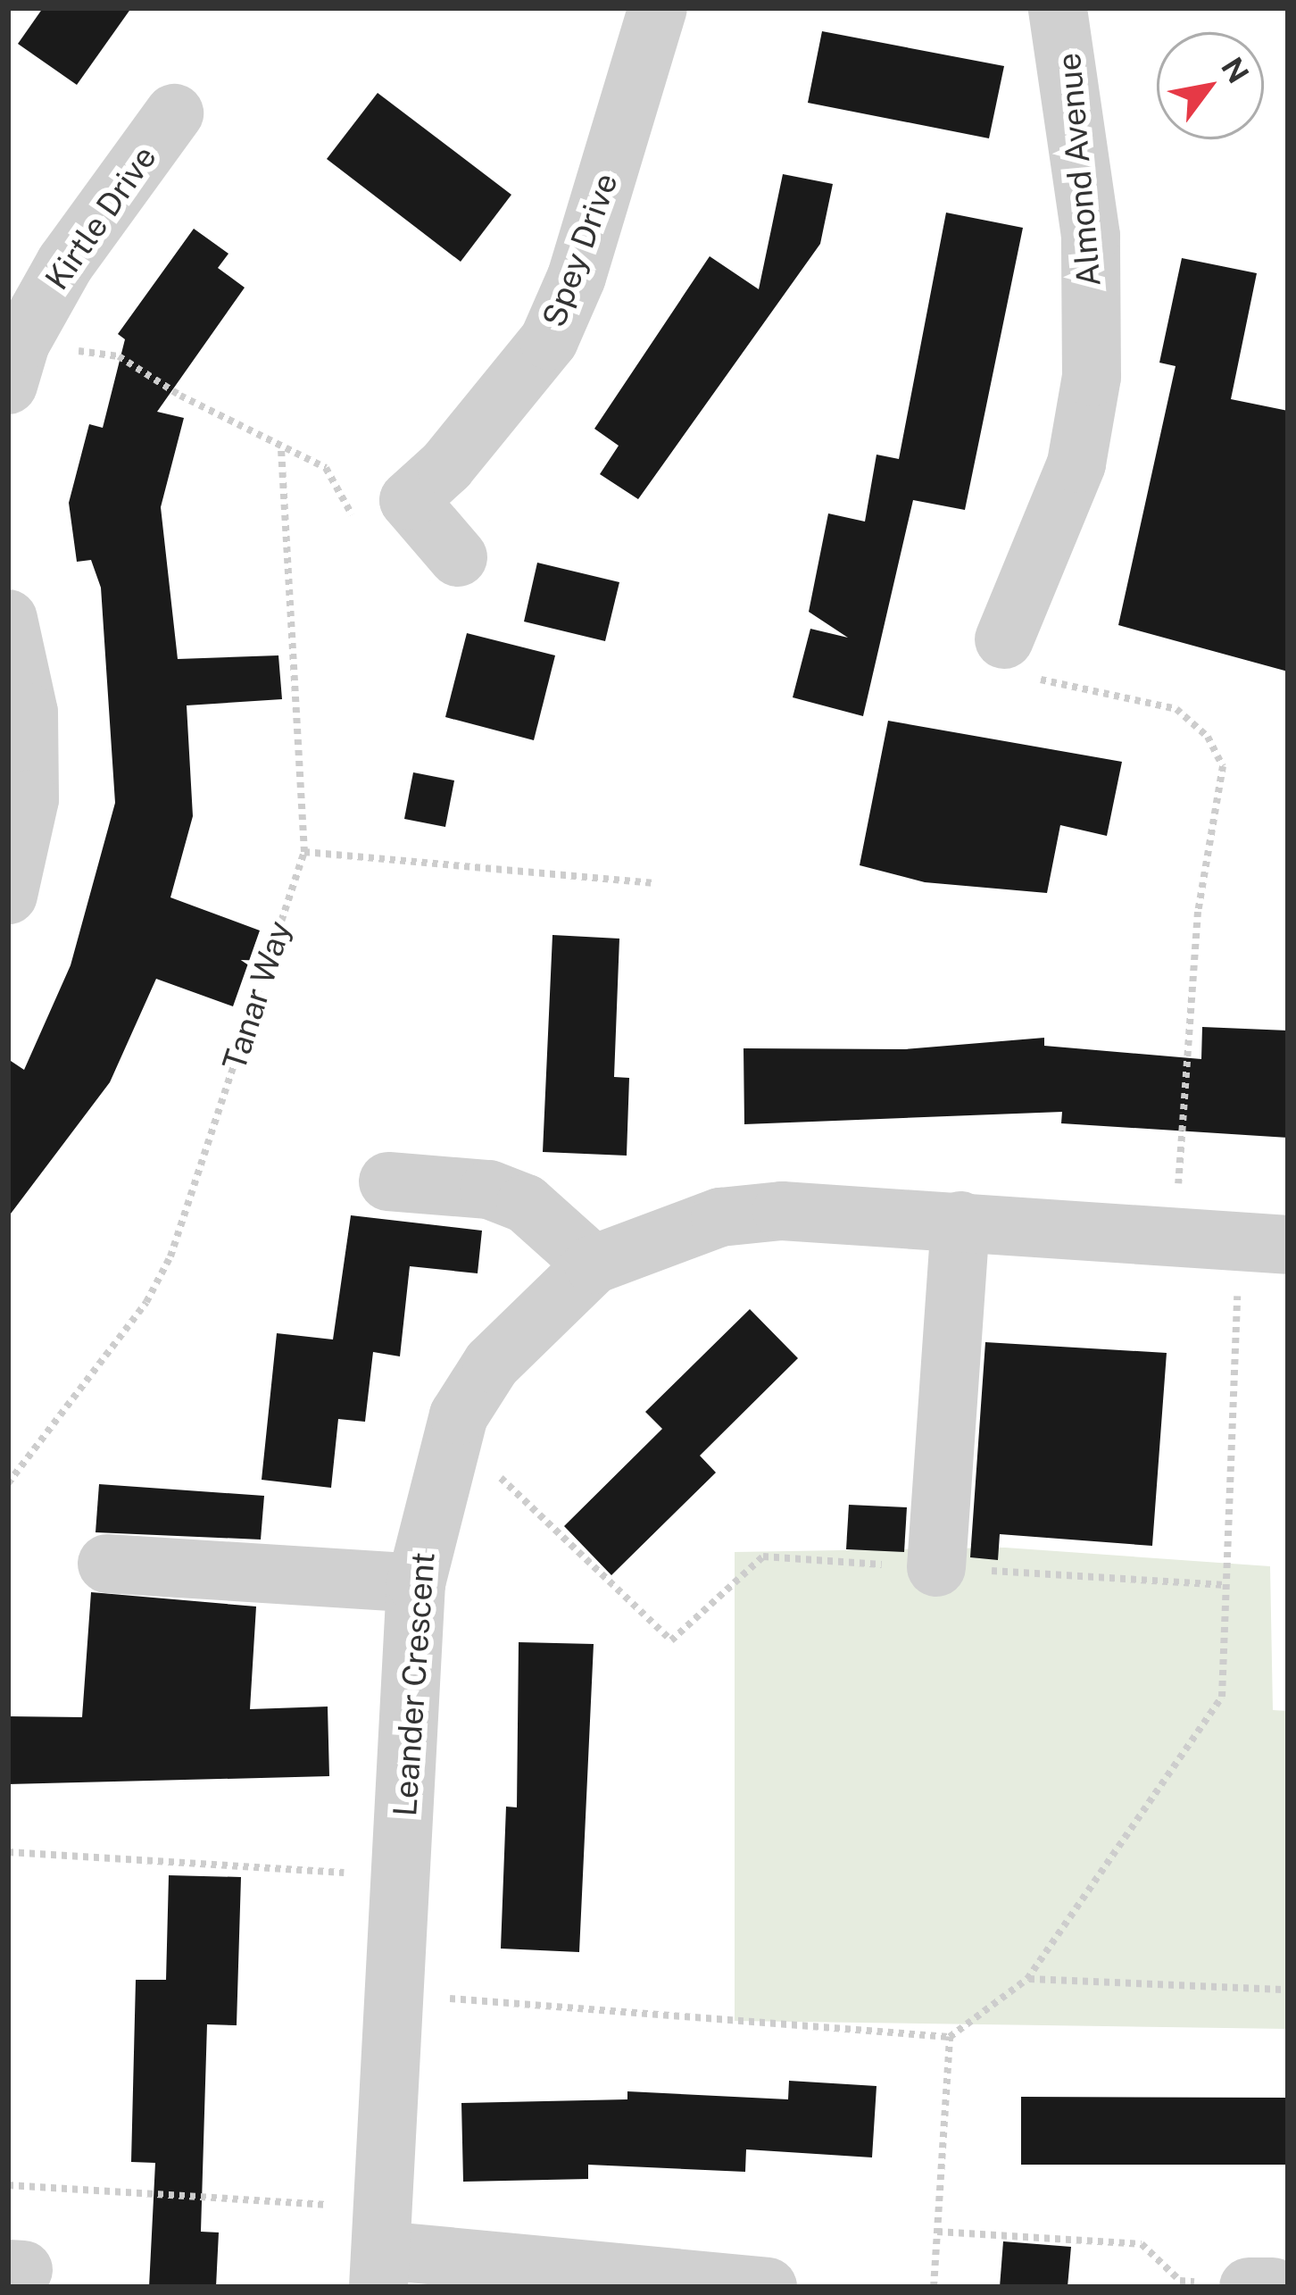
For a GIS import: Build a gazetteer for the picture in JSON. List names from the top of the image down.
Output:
{
  "streets": {
    "street": [
      "Almond Avenue",
      "Kirtle Drive",
      "Spey Drive",
      "Leander Crescent"
    ],
    "path": ["Tanar Way"]
  },
  "north": "top right"
}
